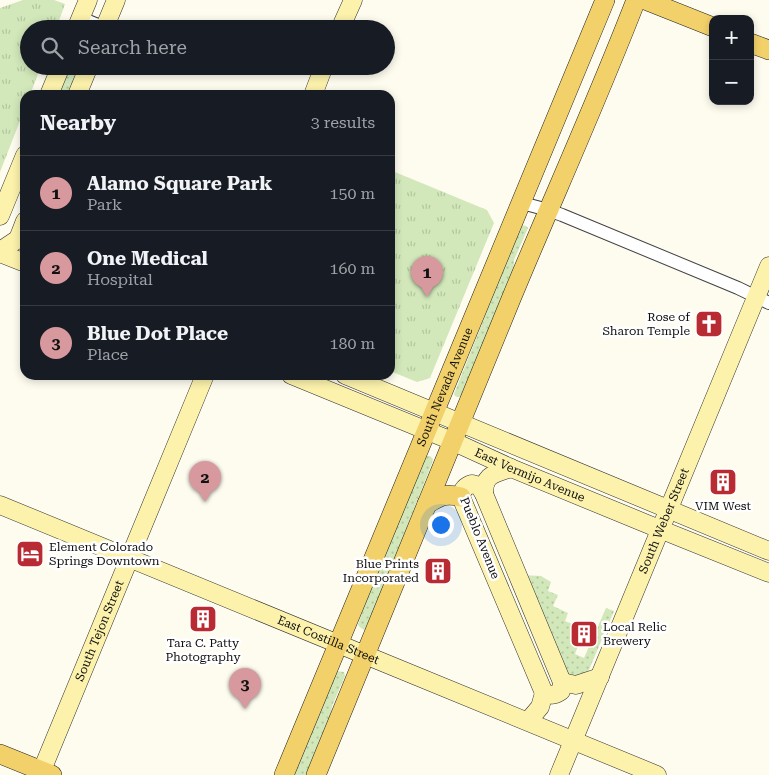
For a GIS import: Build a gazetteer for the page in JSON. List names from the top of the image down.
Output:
{
  "streets": {
    "main road": ["South Nevada Avenue"],
    "street": [
      "East Vermijo Avenue",
      "South Weber Street",
      "Pueblo Avenue",
      "South Tejon Street",
      "East Costilla Street"
    ]
  },
  "crossings": [
    ["South Nevada Avenue", "East Vermijo Avenue"],
    ["South Nevada Avenue", "East Costilla Street"],
    ["East Vermijo Avenue", "South Weber Street"],
    ["South Weber Street", "East Costilla Street"],
    ["South Tejon Street", "East Costilla Street"]
  ],
  "places": {
    "church": ["Rose of Sharon Temple"],
    "building": [
      "VIM West",
      "Blue Prints Incorporated",
      "Tara C. Patty Photography",
      "Local Relic Brewery"
    ],
    "hotel": ["Element Colorado Springs Downtown"]
  },
  "page": {
    "map_buttons": ["+", "−"],
    "search": "Search here",
    "heading": ["Nearby", "3 results"],
    "list": [
      {
        "mark": "1",
        "name": "Alamo Square Park",
        "note": "Park",
        "value": "150 m"
      },
      {
        "mark": "2",
        "name": "One Medical",
        "note": "Hospital",
        "value": "160 m"
      },
      {
        "mark": "3",
        "name": "Blue Dot Place",
        "note": "Place",
        "value": "180 m"
      }
    ],
    "pins": ["1", "2", "3"]
  }
}
